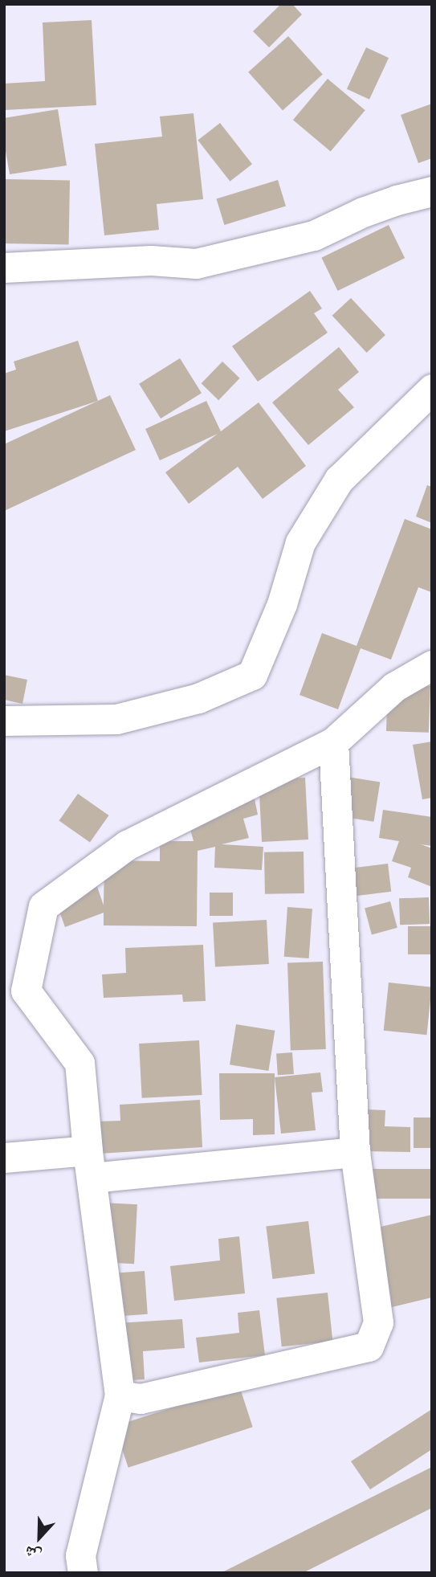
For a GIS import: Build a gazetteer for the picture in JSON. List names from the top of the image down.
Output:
{
  "north": "bottom"
}
